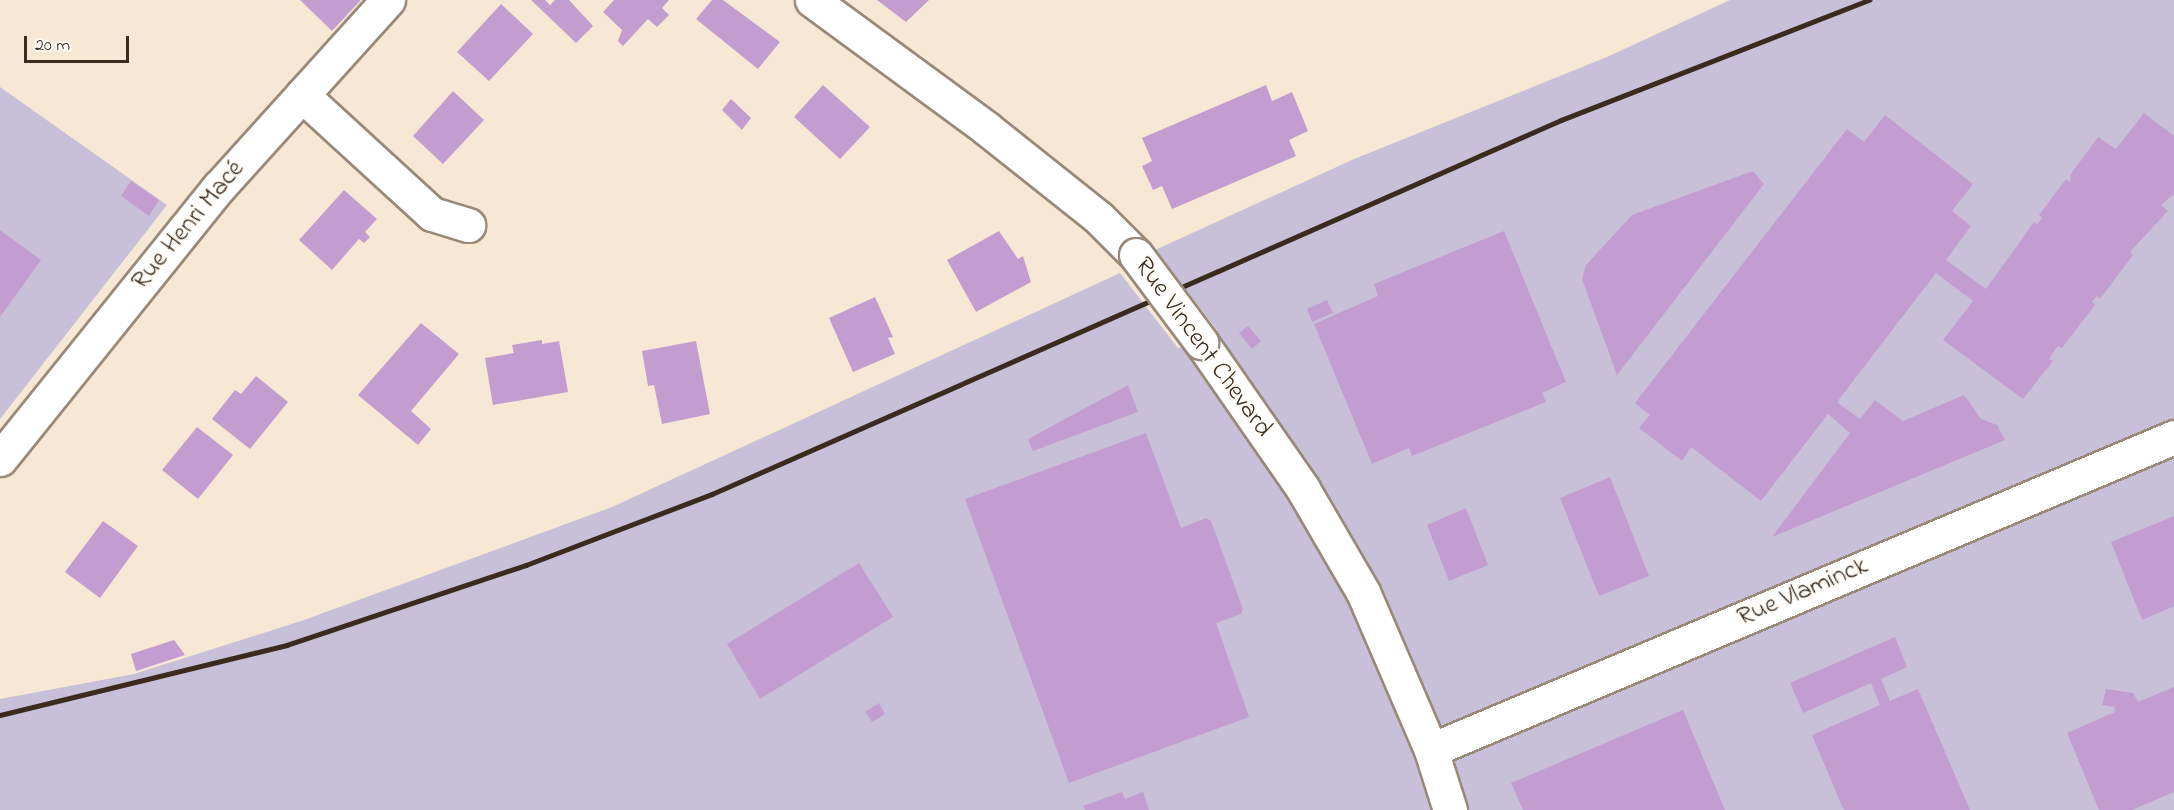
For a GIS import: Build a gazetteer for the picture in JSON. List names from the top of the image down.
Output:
{
  "streets": {
    "street": ["Rue Henri Macé", "Rue Vincent Chevard", "Rue Vlaminck"]
  },
  "crossings": [
    ["Rue Vincent Chevard", "Rue Vlaminck"]
  ],
  "scale_bar": "20 m"
}
